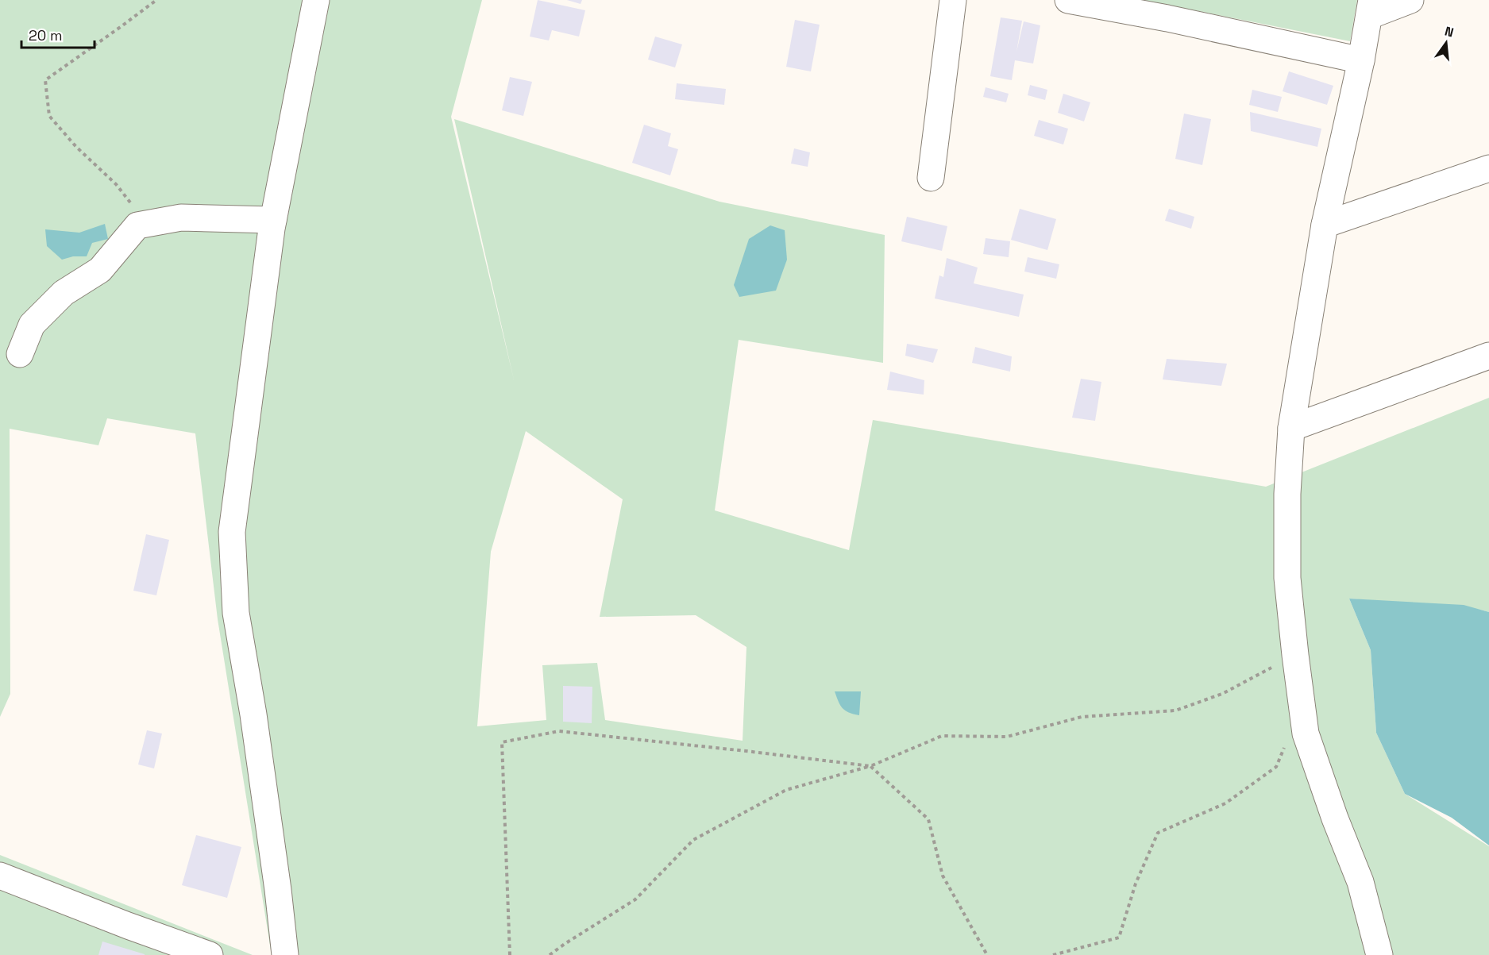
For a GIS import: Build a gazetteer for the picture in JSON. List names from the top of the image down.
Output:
{
  "scale_bar": "20 m",
  "north": "top"
}
